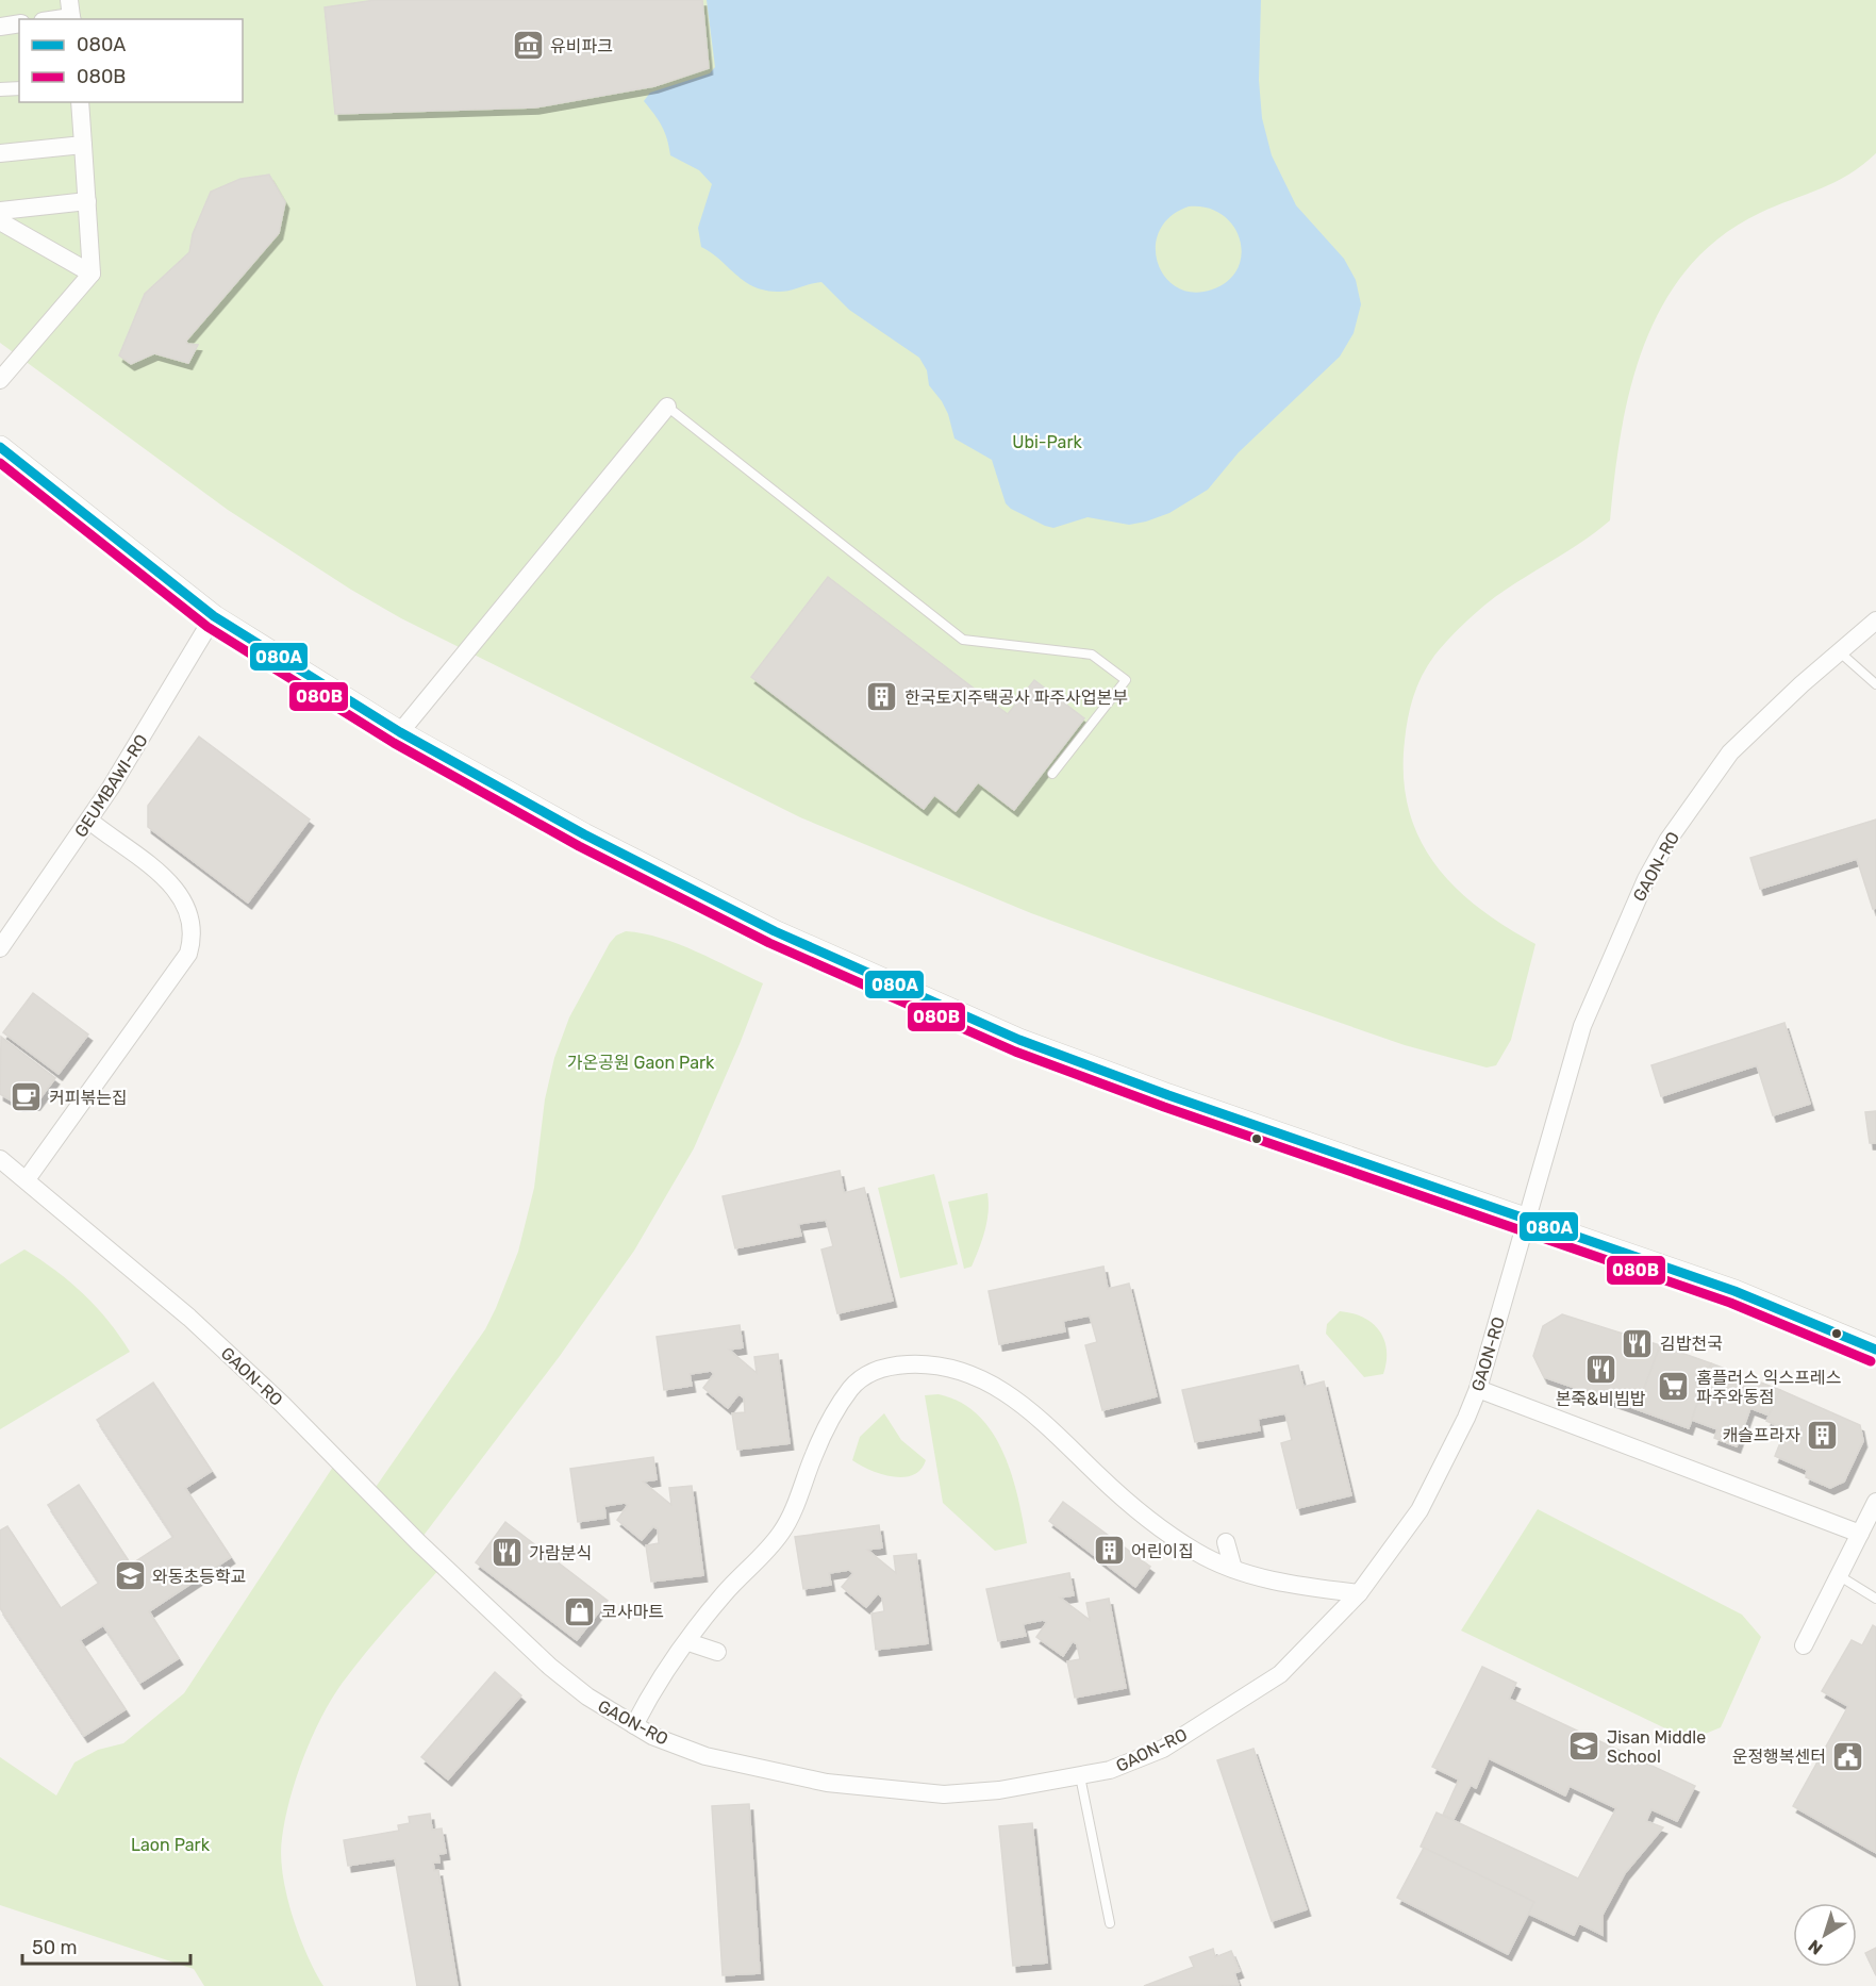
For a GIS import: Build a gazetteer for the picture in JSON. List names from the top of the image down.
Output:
{
  "streets": {
    "street": ["GEUMBAWI-RO", "GAON-RO"]
  },
  "parks": ["Ubi-Park", "가온공원 Gaon Park", "Laon Park"],
  "places": {
    "museum": ["유비파크"],
    "building": ["한국토지주택공사 파주사업본부", "캐슬프라자", "어린이집"],
    "cafe": ["커피볶는집"],
    "restaurant": ["김밥천국", "본죽&비빔밥", "가람분식"],
    "supermarket": ["홈플러스 익스프레스 파주와동점"],
    "school or university": ["와동초등학교", "Jisan Middle School"],
    "shop": ["코사마트"],
    "public building": ["운정행복센터"]
  },
  "lines": ["transit line 080A", "transit line 080B"],
  "legend": ["080A", "080B"],
  "scale_bar": "50 m",
  "north": "bottom left"
}
